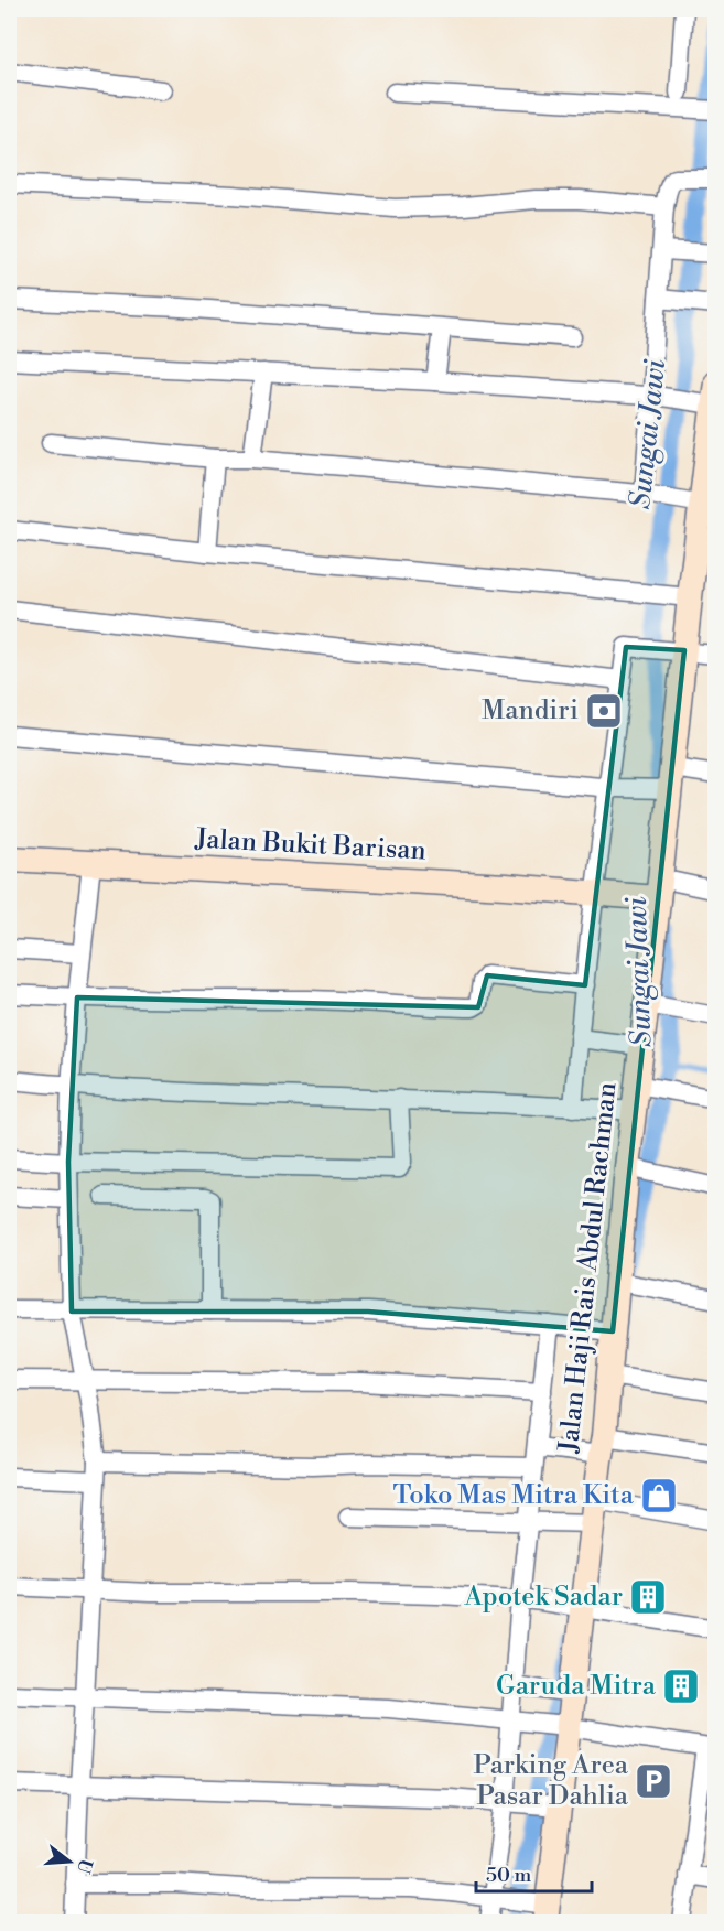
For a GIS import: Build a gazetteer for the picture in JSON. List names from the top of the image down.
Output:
{
  "streets": {
    "street": ["Jalan Bukit Barisan", "Jalan Haji Rais Abdul Rachman"]
  },
  "crossings": [
    ["Jalan Bukit Barisan", "Jalan Haji Rais Abdul Rachman"]
  ],
  "water": ["Sungai Jawi"],
  "places": {
    "bank": ["Mandiri"],
    "shop": ["Toko Mas Mitra Kita"],
    "building": ["Apotek Sadar", "Garuda Mitra"],
    "parking": ["Parking Area Pasar Dahlia"]
  },
  "scale_bar": "50 m",
  "north": "right"
}
